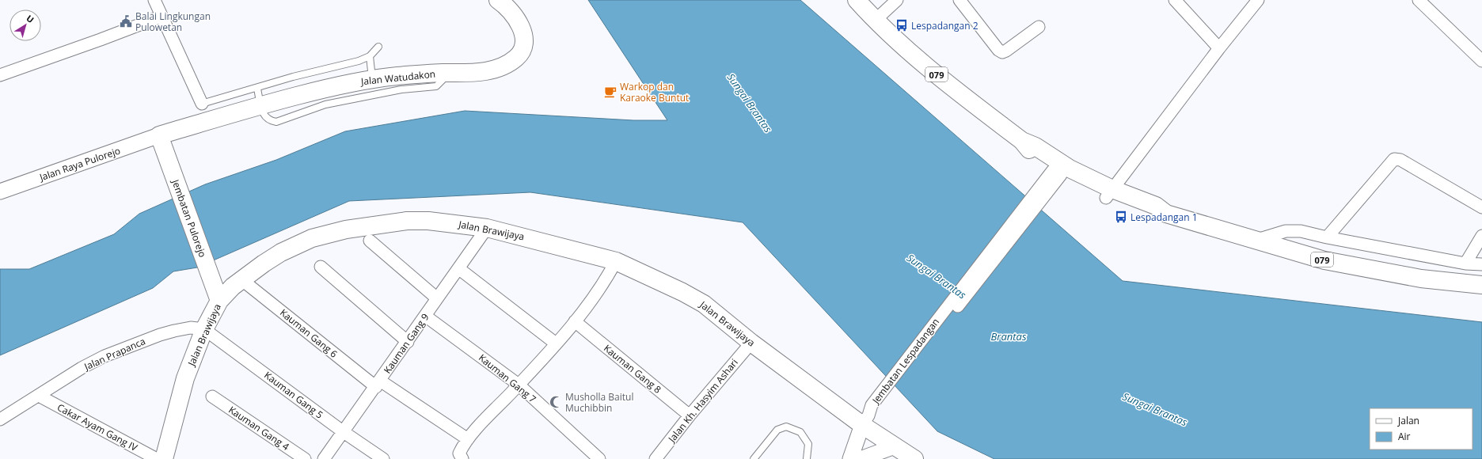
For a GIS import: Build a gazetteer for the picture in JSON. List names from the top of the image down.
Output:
{
  "streets": {
    "main road": [
      "079",
      "Jalan Watudakon",
      "Jembatan Pulorejo",
      "Jalan Brawijaya"
    ],
    "street": [
      "Jalan Raya Pulorejo",
      "Kauman Gang 6",
      "Kauman Gang 9",
      "Jalan Prapanca",
      "Jembatan Lespadangan",
      "Kauman Gang 8",
      "Kauman Gang 7",
      "Kauman Gang 5",
      "Jalan Kh. Hasyim Ashari",
      "Cakar Ayam Gang IV",
      "Kauman Gang 4"
    ]
  },
  "crossings": [
    ["079", "Jembatan Lespadangan"],
    ["Jalan Watudakon", "Jalan Raya Pulorejo"],
    ["Jalan Watudakon", "Jembatan Pulorejo"],
    ["Jalan Raya Pulorejo", "Jembatan Pulorejo"],
    ["Jembatan Pulorejo", "Jalan Brawijaya"],
    ["Jalan Brawijaya", "Kauman Gang 6"],
    ["Jalan Brawijaya", "Kauman Gang 9"],
    ["Jalan Brawijaya", "Jalan Prapanca"],
    ["Jalan Brawijaya", "Jembatan Lespadangan"],
    ["Jalan Brawijaya", "Kauman Gang 5"],
    ["Jalan Brawijaya", "Jalan Kh. Hasyim Ashari"],
    ["Kauman Gang 6", "Kauman Gang 9"],
    ["Kauman Gang 9", "Kauman Gang 7"],
    ["Kauman Gang 9", "Kauman Gang 5"],
    ["Jalan Prapanca", "Kauman Gang 5"],
    ["Jalan Prapanca", "Cakar Ayam Gang IV"],
    ["Kauman Gang 8", "Jalan Kh. Hasyim Ashari"]
  ],
  "water": ["Sungai Brantas", "Brantas"],
  "places": {
    "public building": ["Balai Lingkungan Pulowetan"],
    "bus stop": ["Lespadangan 2", "Lespadangan 1"],
    "cafe": ["Warkop dan Karaoke Buntut"],
    "mosque": ["Musholla Baitul Muchibbin"]
  },
  "legend": ["Jalan", "Air"],
  "north": "top right"
}
